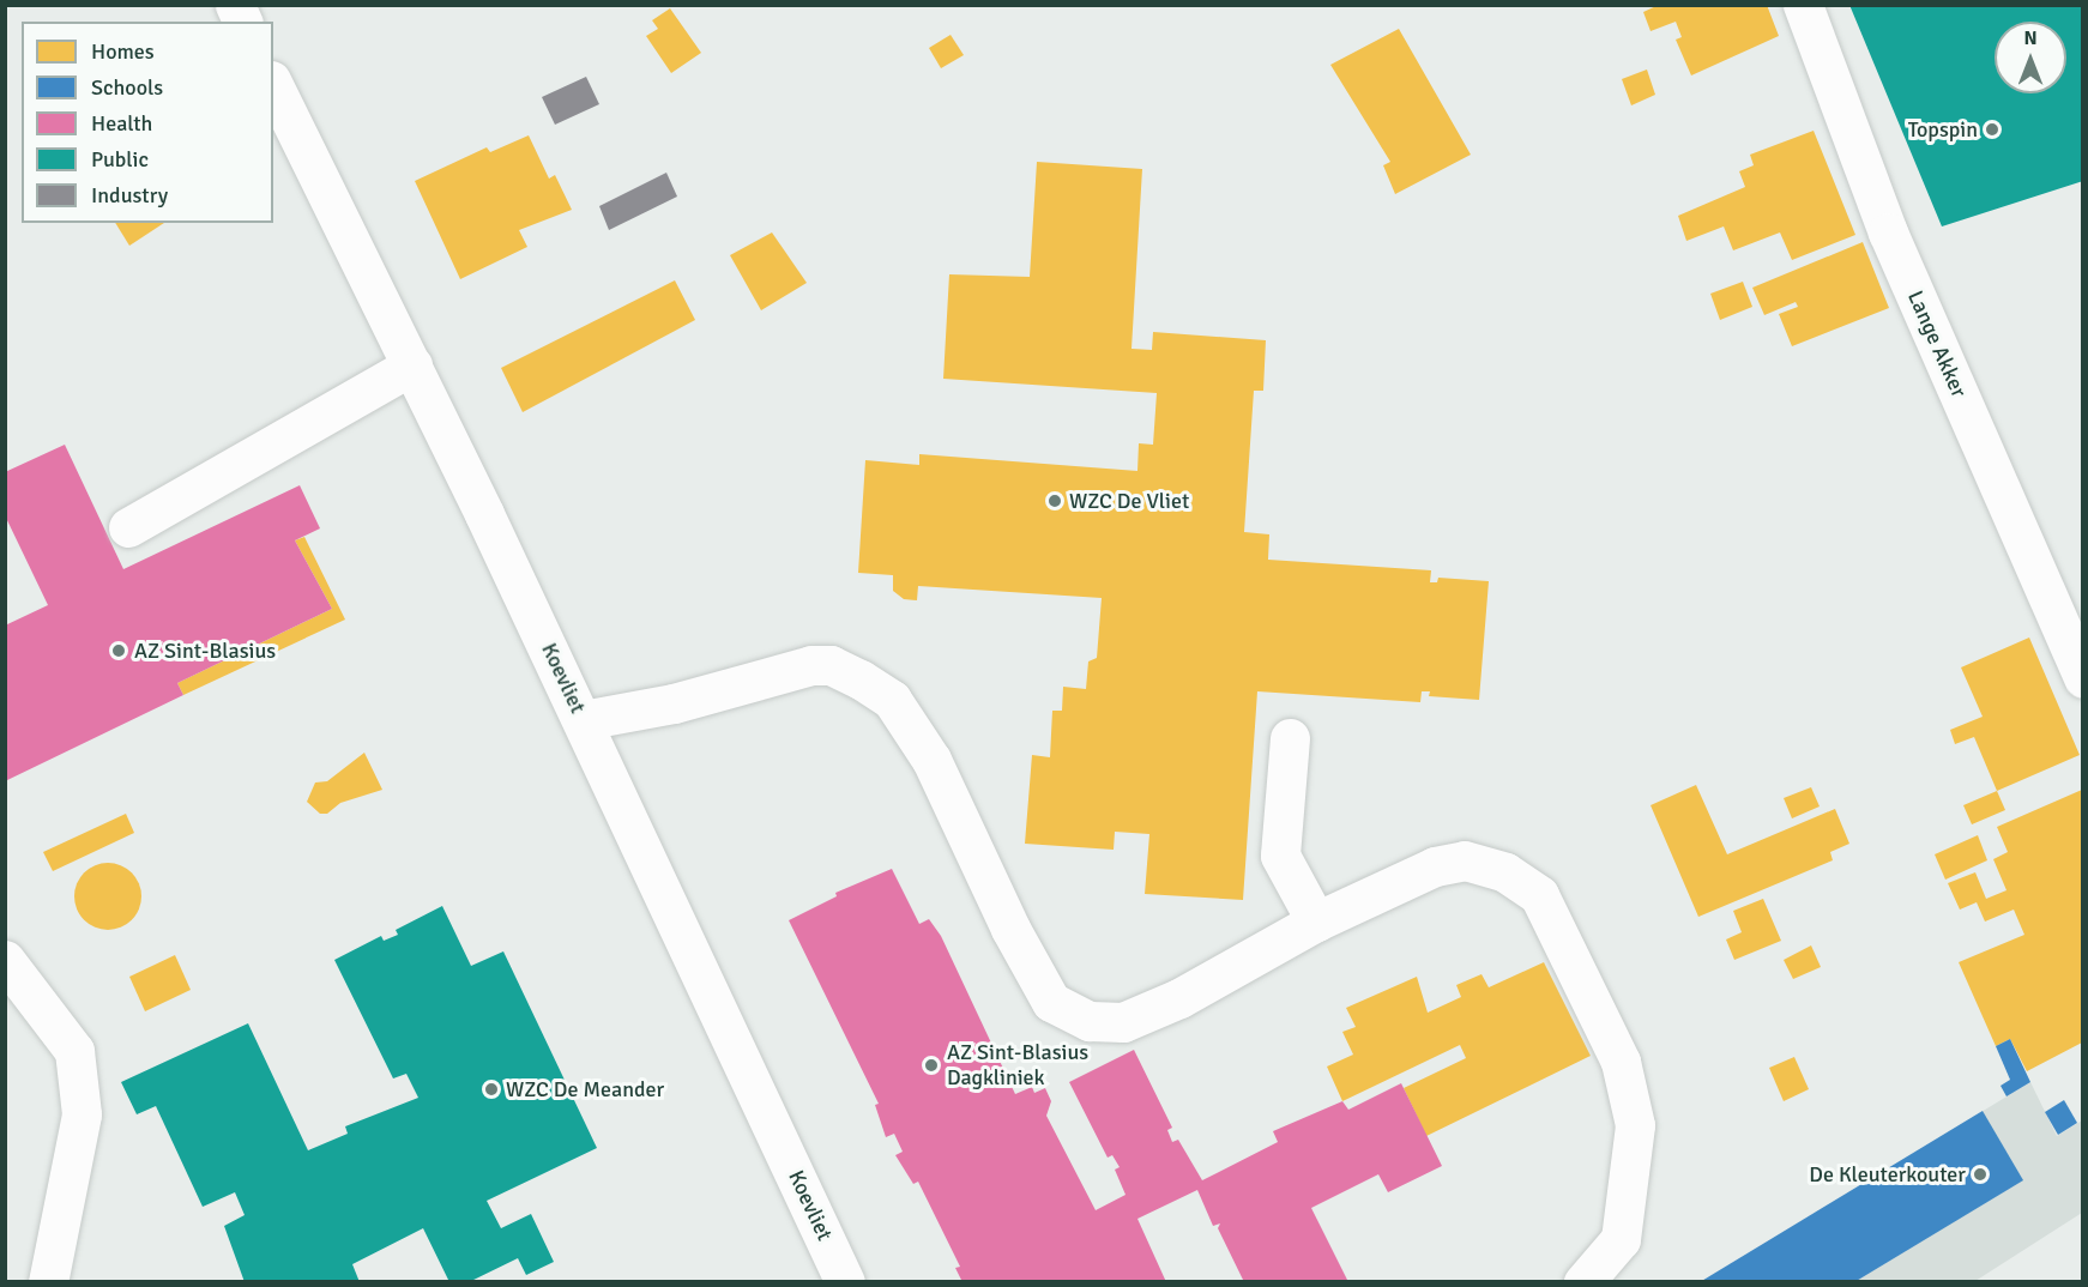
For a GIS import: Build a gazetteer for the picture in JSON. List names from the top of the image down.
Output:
{
  "streets": {
    "street": ["Lange Akker", "Koevliet"]
  },
  "places": [
    "Topspin",
    "WZC De Vliet",
    "AZ Sint-Blasius",
    "AZ Sint-Blasius Dagkliniek",
    "WZC De Meander",
    "De Kleuterkouter"
  ],
  "legend": [
    "Homes",
    "Schools",
    "Health",
    "Public",
    "Industry"
  ],
  "north": "top"
}
